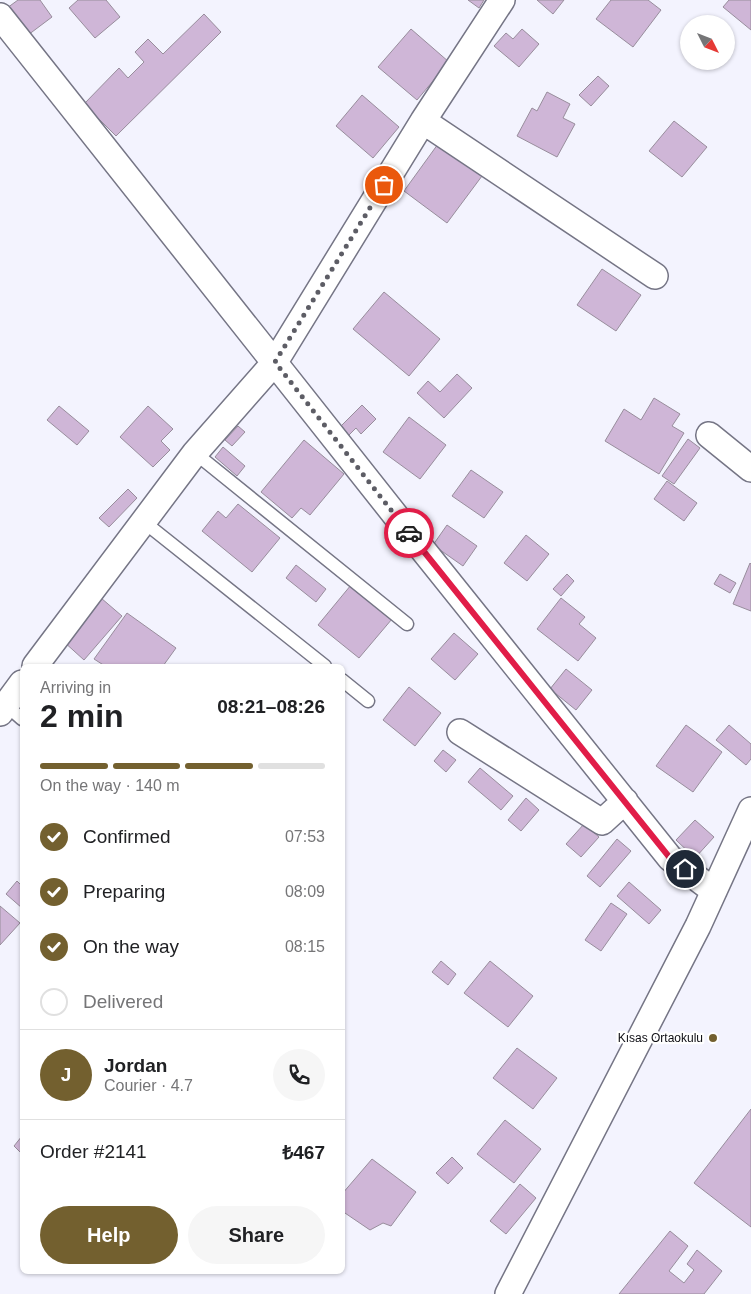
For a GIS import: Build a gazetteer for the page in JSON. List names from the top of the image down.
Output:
{
  "places": ["Kısas Ortaokulu"],
  "north": "bottom right",
  "page": {
    "heading": ["2 min", "Arriving in", "08:21–08:26"],
    "panel": [
      "Jordan",
      "Courier · 4.7",
      "Order #2141",
      "₺467"
    ],
    "bar": "On the way · 140 m",
    "list": [
      ["Confirmed", "07:53"],
      ["Preparing", "08:09"],
      ["On the way", "08:15"],
      "Delivered"
    ],
    "round": "J",
    "buttons": ["Help", "Share"]
  }
}
